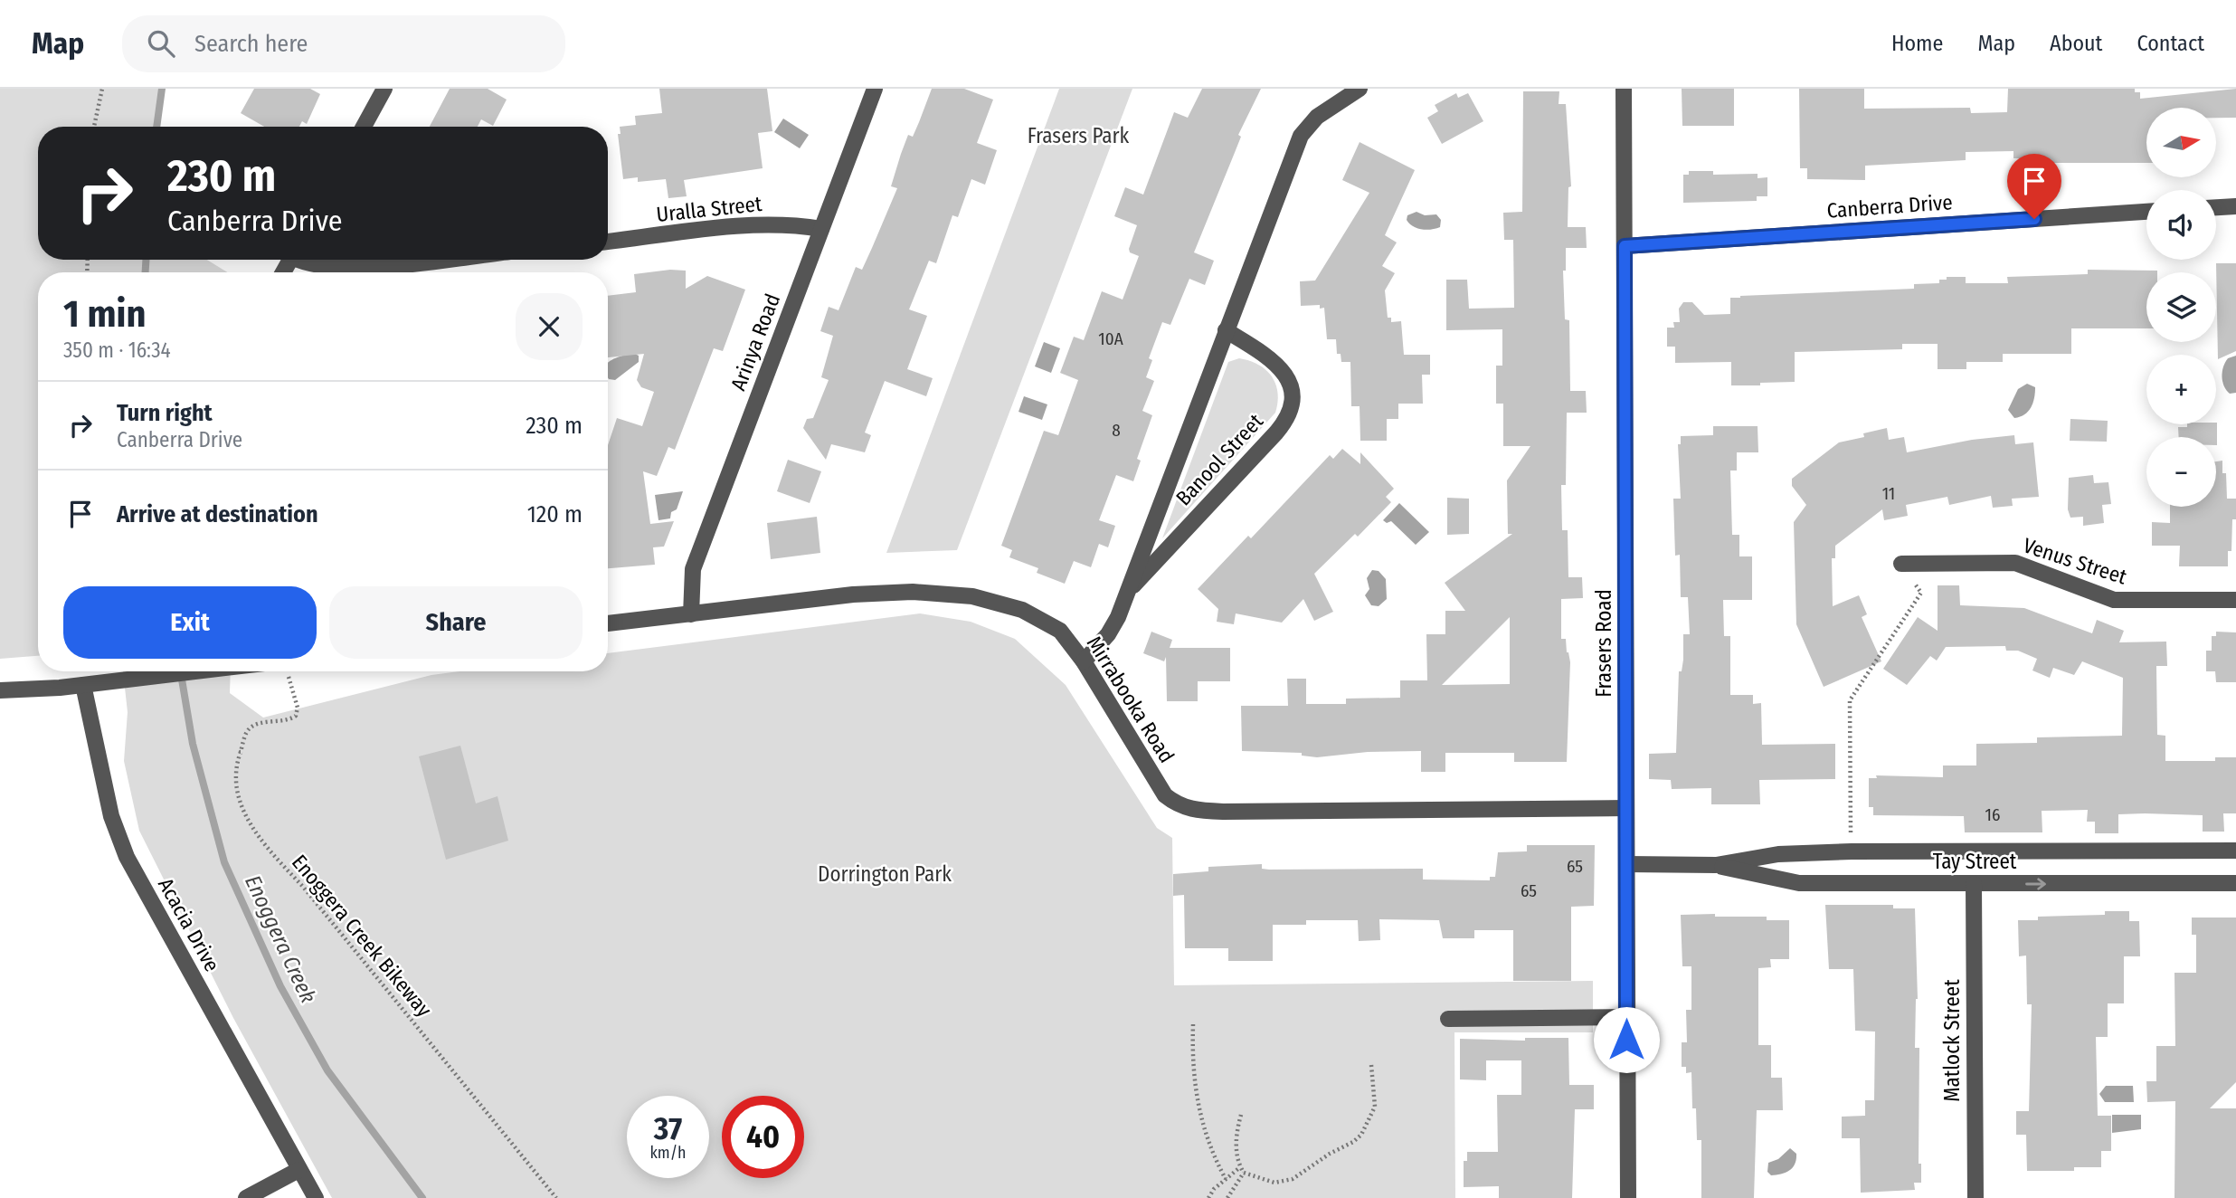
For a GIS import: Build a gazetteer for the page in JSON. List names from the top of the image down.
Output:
{
  "streets": {
    "street": [
      "Canberra Drive",
      "Uralla Street",
      "Arinya Road",
      "Banool Street",
      "Venus Street",
      "Frasers Road",
      "Mirrabooka Road",
      "Tay Street",
      "Acacia Drive",
      "Matlock Street"
    ],
    "path": ["Enoggera Creek Bikeway"]
  },
  "crossings": [
    ["Canberra Drive", "Frasers Road"],
    ["Uralla Street", "Arinya Road"],
    ["Arinya Road", "Mirrabooka Road"],
    ["Banool Street", "Mirrabooka Road"],
    ["Frasers Road", "Mirrabooka Road"],
    ["Frasers Road", "Tay Street"],
    ["Tay Street", "Matlock Street"]
  ],
  "water": ["Enoggera Creek"],
  "parks": ["Frasers Park", "Dorrington Park"],
  "house_numbers": [
    "10A",
    "8",
    "11",
    "16",
    "65",
    "65"
  ],
  "north": "right",
  "page": {
    "header": "Map",
    "search": "Search here",
    "nav": [
      "Home",
      "Map",
      "About",
      "Contact"
    ],
    "map_buttons": ["+", "−"],
    "turn": ["230 m", "Canberra Drive"],
    "heading": ["1 min", "350 m · 16:34"],
    "list": [
      {
        "name": "Turn right",
        "note": "Canberra Drive",
        "value": "230 m"
      },
      {
        "name": "Arrive at destination",
        "value": "120 m"
      }
    ],
    "buttons": ["Exit", "Share"],
    "speed": "37 km/h",
    "limit": "40"
  }
}
